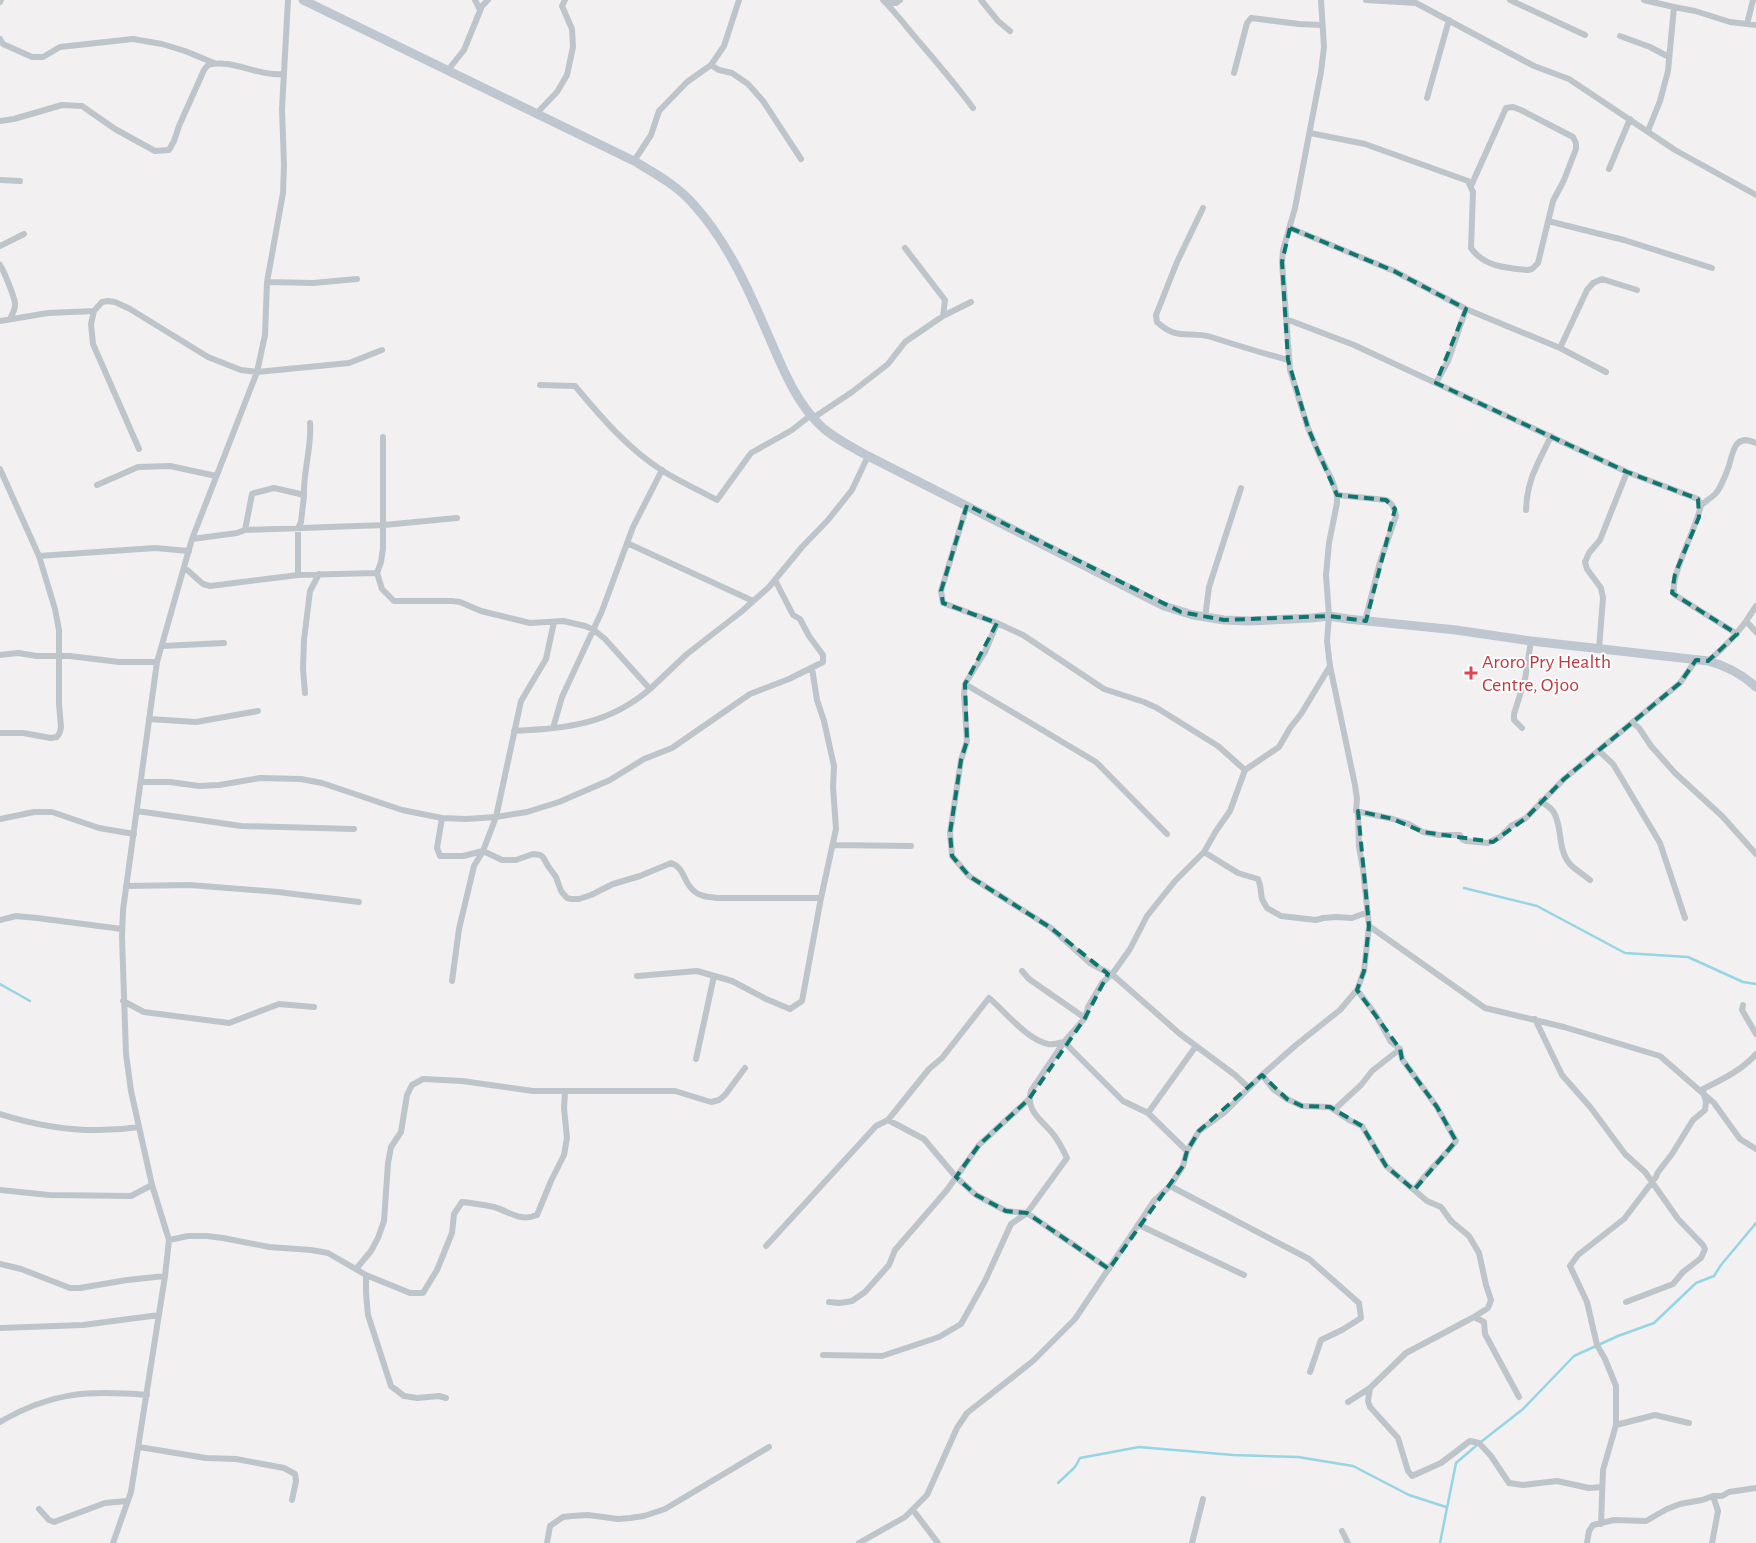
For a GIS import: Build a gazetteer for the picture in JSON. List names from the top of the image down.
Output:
{
  "places": {
    "health": ["Aroro Pry Health Centre, Ojoo"]
  }
}
